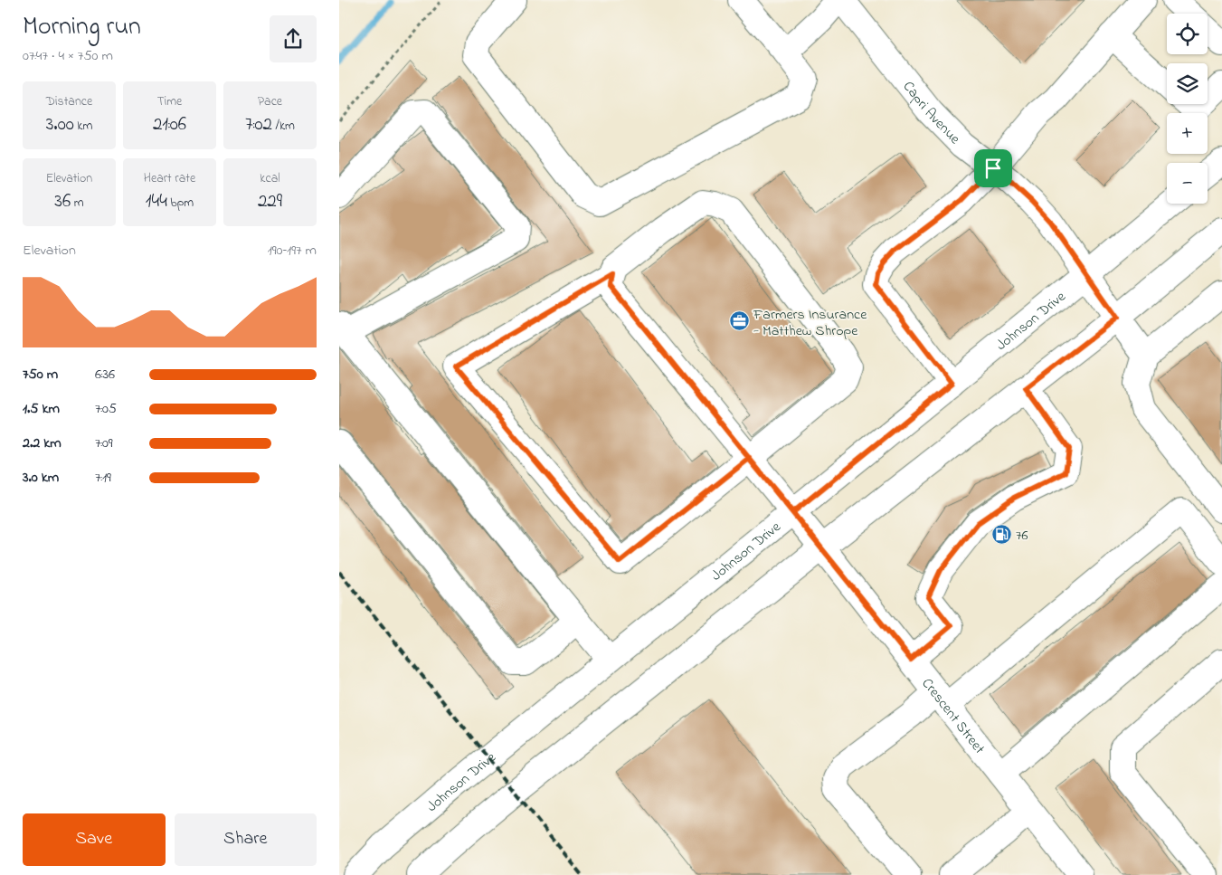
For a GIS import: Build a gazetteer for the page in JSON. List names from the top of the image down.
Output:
{
  "streets": {
    "main road": ["Capri Avenue", "Johnson Drive", "Crescent Street"]
  },
  "crossings": [
    ["Capri Avenue", "Johnson Drive"],
    ["Johnson Drive", "Crescent Street"]
  ],
  "places": {
    "office": ["Farmers Insurance - Matthew Shrope"],
    "fuel station": ["76"]
  },
  "page": {
    "heading": ["Morning run", "07:47 · 4 × 750 m"],
    "map_buttons": ["+", "−"],
    "stats": [
      ["Distance", "3.00 km"],
      ["Time", "21:06"],
      ["Pace", "7:02 /km"],
      ["Elevation", "36 m"],
      ["Heart rate", "144 bpm"],
      ["kcal", "229"]
    ],
    "chart": ["Elevation", "190–197 m"],
    "list": [
      {
        "name": "750 m",
        "note": "6:36"
      },
      {
        "name": "1.5 km",
        "note": "7:05"
      },
      {
        "name": "2.2 km",
        "note": "7:09"
      },
      {
        "name": "3.0 km",
        "note": "7:19"
      }
    ],
    "buttons": ["Save", "Share"]
  }
}
